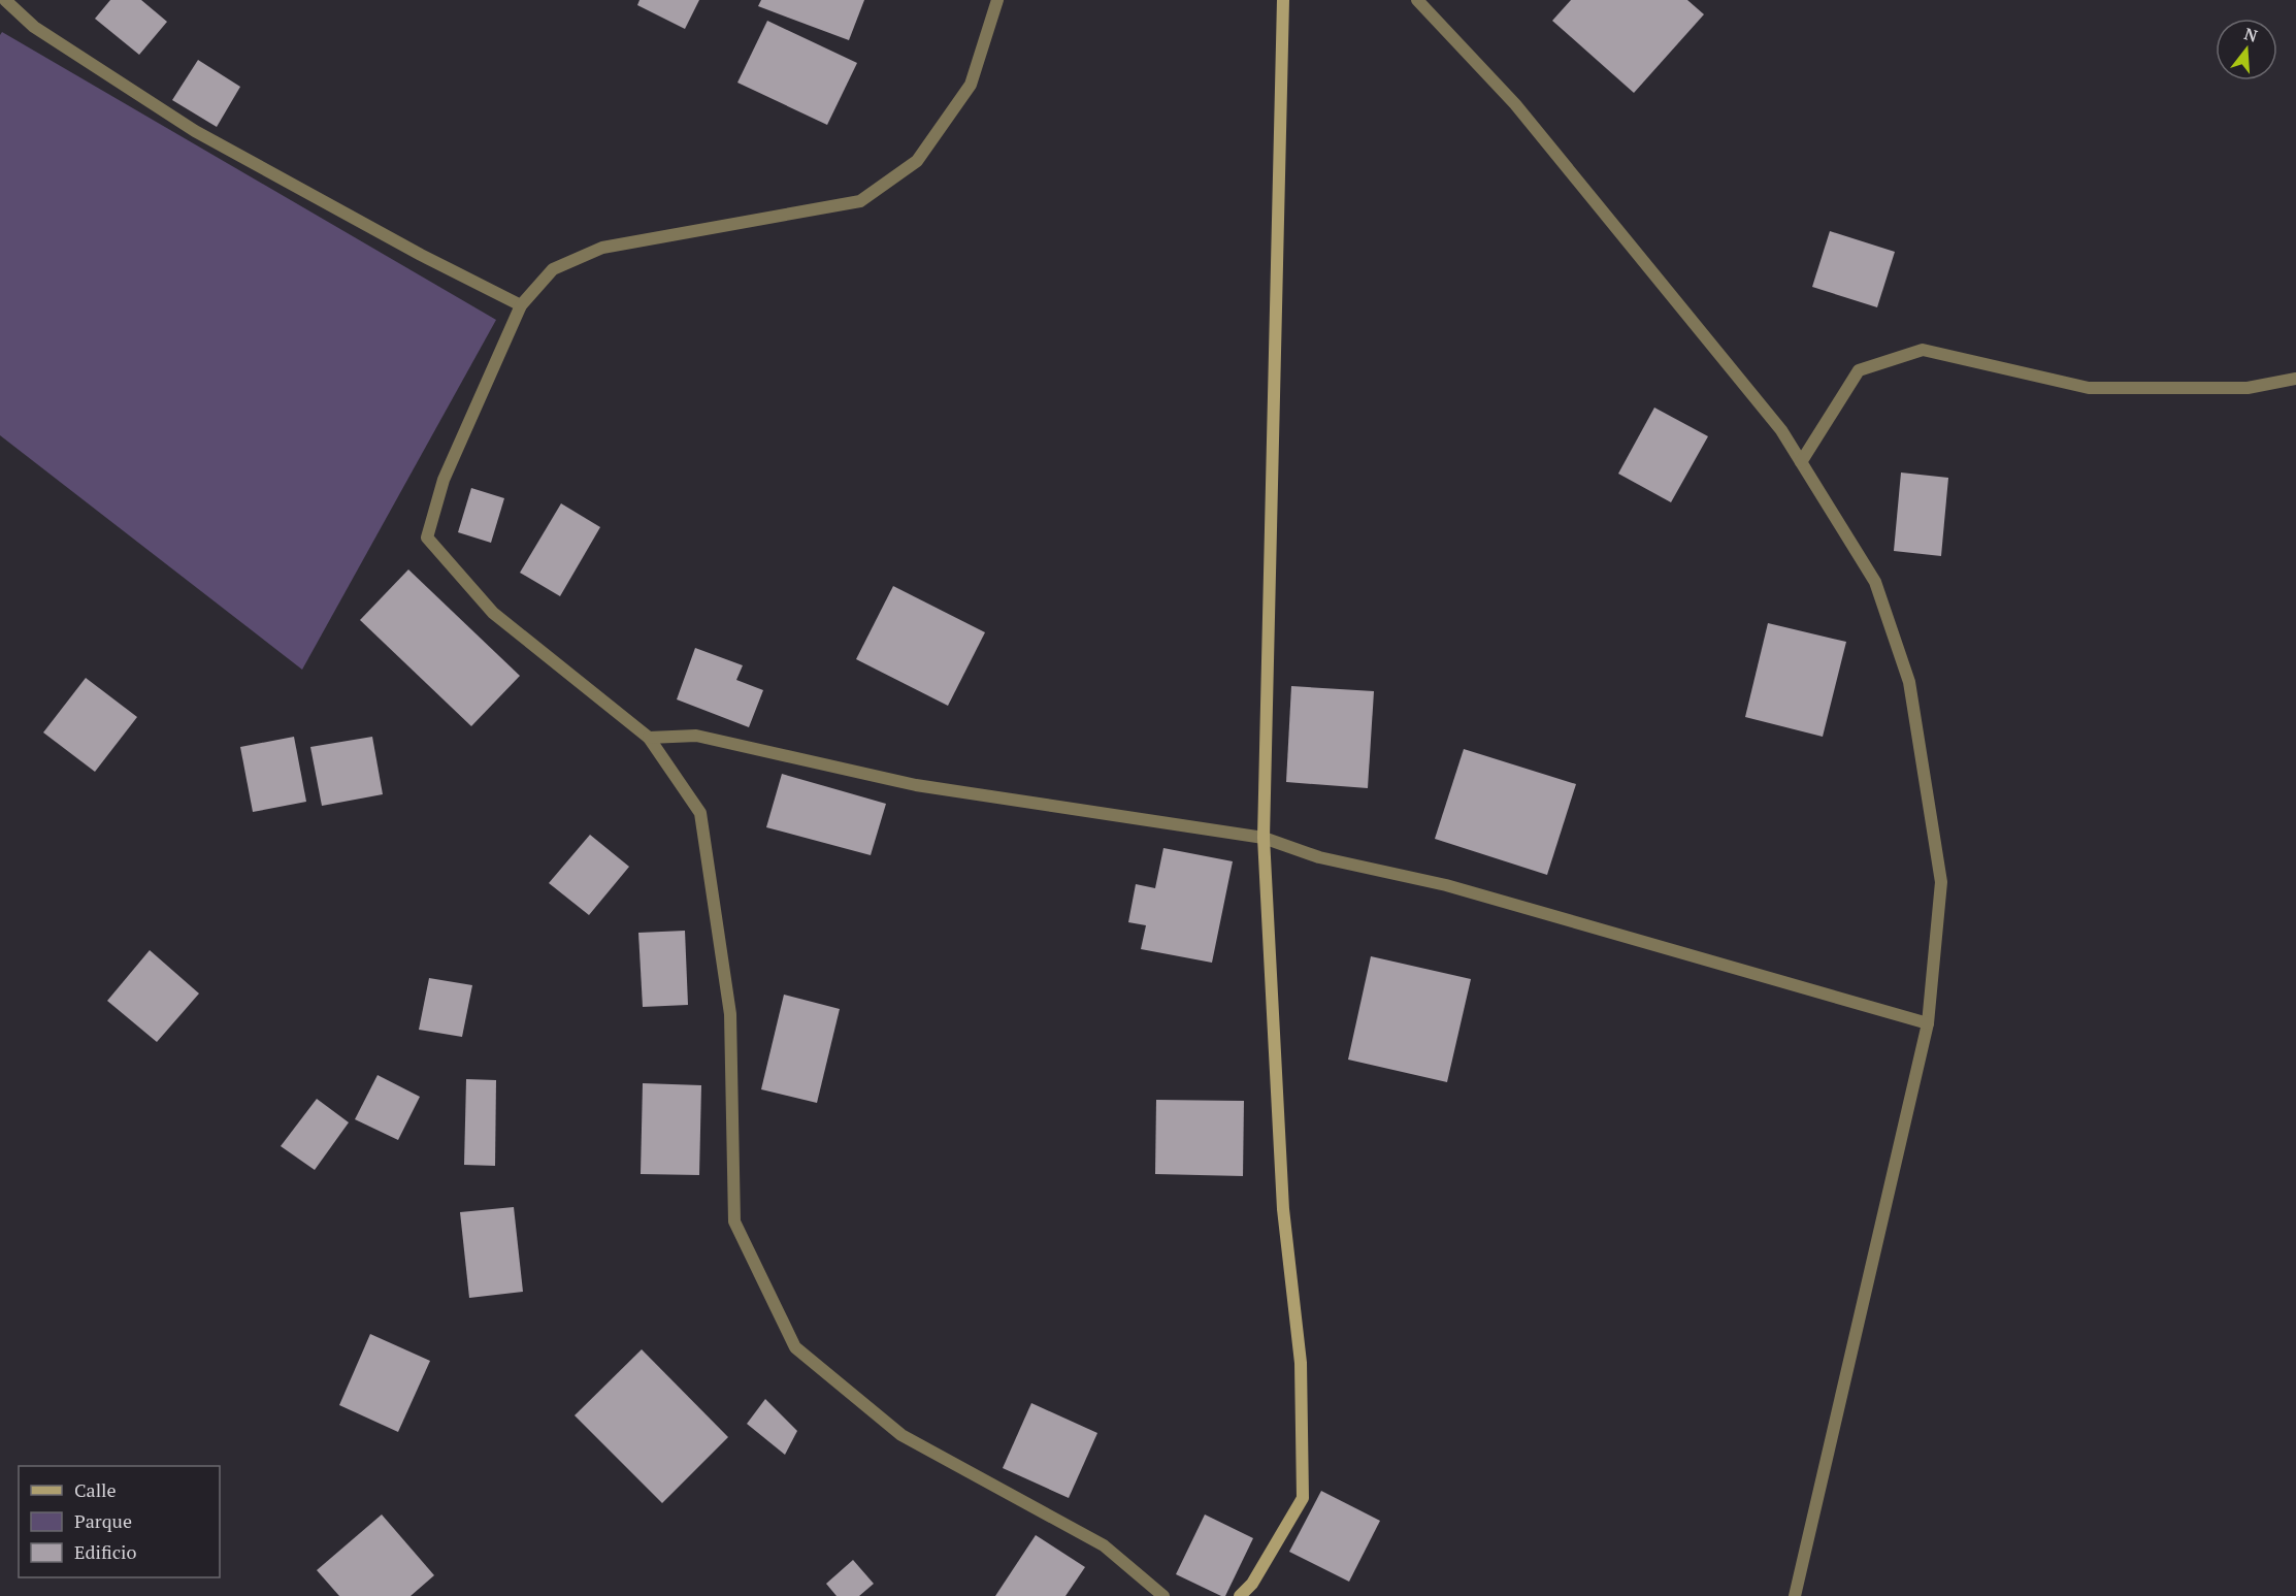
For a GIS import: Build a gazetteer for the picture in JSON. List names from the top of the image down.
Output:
{
  "legend": ["Calle", "Parque", "Edificio"],
  "north": "top"
}
